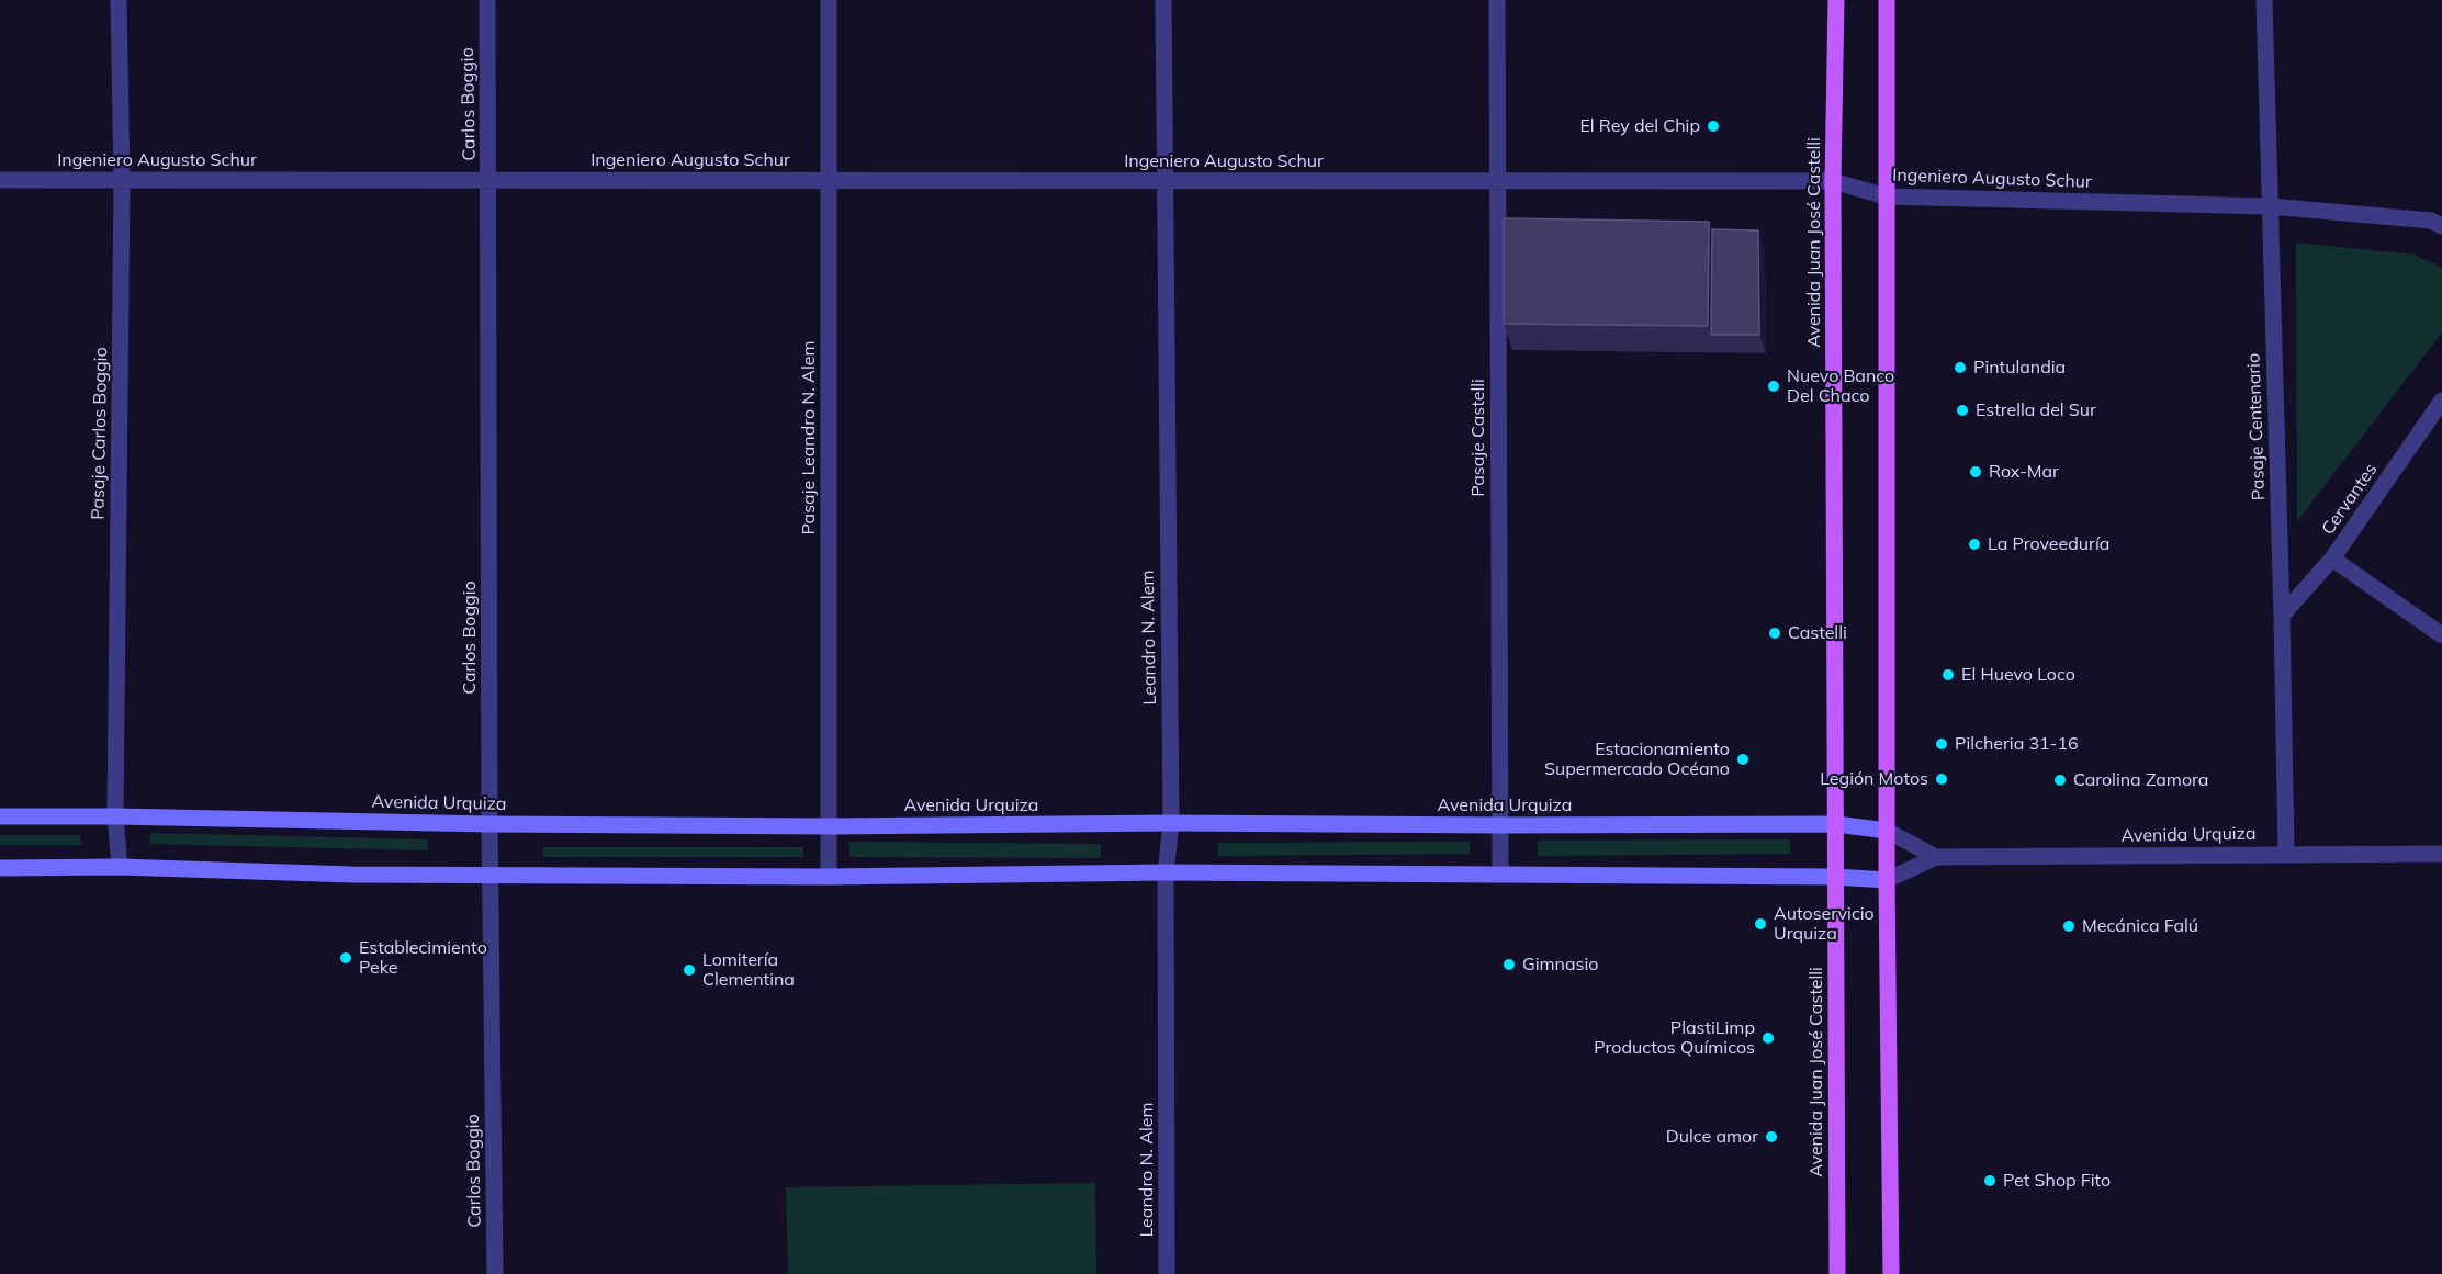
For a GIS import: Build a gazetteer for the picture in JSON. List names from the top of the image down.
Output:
{
  "streets": {
    "main road": ["Avenida Juan José Castelli", "Avenida Urquiza"],
    "street": [
      "Carlos Boggio",
      "Ingeniero Augusto Schur",
      "Pasaje Centenario",
      "Pasaje Carlos Boggio",
      "Pasaje Leandro N. Alem",
      "Pasaje Castelli",
      "Cervantes",
      "Leandro N. Alem"
    ]
  },
  "crossings": [
    ["Carlos Boggio", "Ingeniero Augusto Schur"],
    ["Carlos Boggio", "Avenida Urquiza"],
    ["Ingeniero Augusto Schur", "Avenida Juan José Castelli"],
    ["Ingeniero Augusto Schur", "Pasaje Centenario"],
    ["Ingeniero Augusto Schur", "Pasaje Carlos Boggio"],
    ["Ingeniero Augusto Schur", "Pasaje Leandro N. Alem"],
    ["Ingeniero Augusto Schur", "Pasaje Castelli"],
    ["Ingeniero Augusto Schur", "Leandro N. Alem"],
    ["Avenida Juan José Castelli", "Avenida Urquiza"],
    ["Pasaje Centenario", "Cervantes"],
    ["Pasaje Centenario", "Avenida Urquiza"],
    ["Pasaje Carlos Boggio", "Avenida Urquiza"],
    ["Pasaje Leandro N. Alem", "Avenida Urquiza"],
    ["Pasaje Castelli", "Avenida Urquiza"],
    ["Leandro N. Alem", "Avenida Urquiza"]
  ],
  "places": [
    "El Rey del Chip",
    "Pintulandia",
    "Nuevo Banco Del Chaco",
    "Estrella del Sur",
    "Rox-Mar",
    "La Proveeduría",
    "Castelli",
    "El Huevo Loco",
    "Pilcheria 31-16",
    "Estacionamiento Supermercado Océano",
    "Legión Motos",
    "Carolina Zamora",
    "Autoservicio Urquiza",
    "Mecánica Falú",
    "Establecimiento Peke",
    "Gimnasio",
    "Lomitería Clementina",
    "PlastiLimp Productos Químicos",
    "Dulce amor",
    "Pet Shop Fito"
  ]
}
